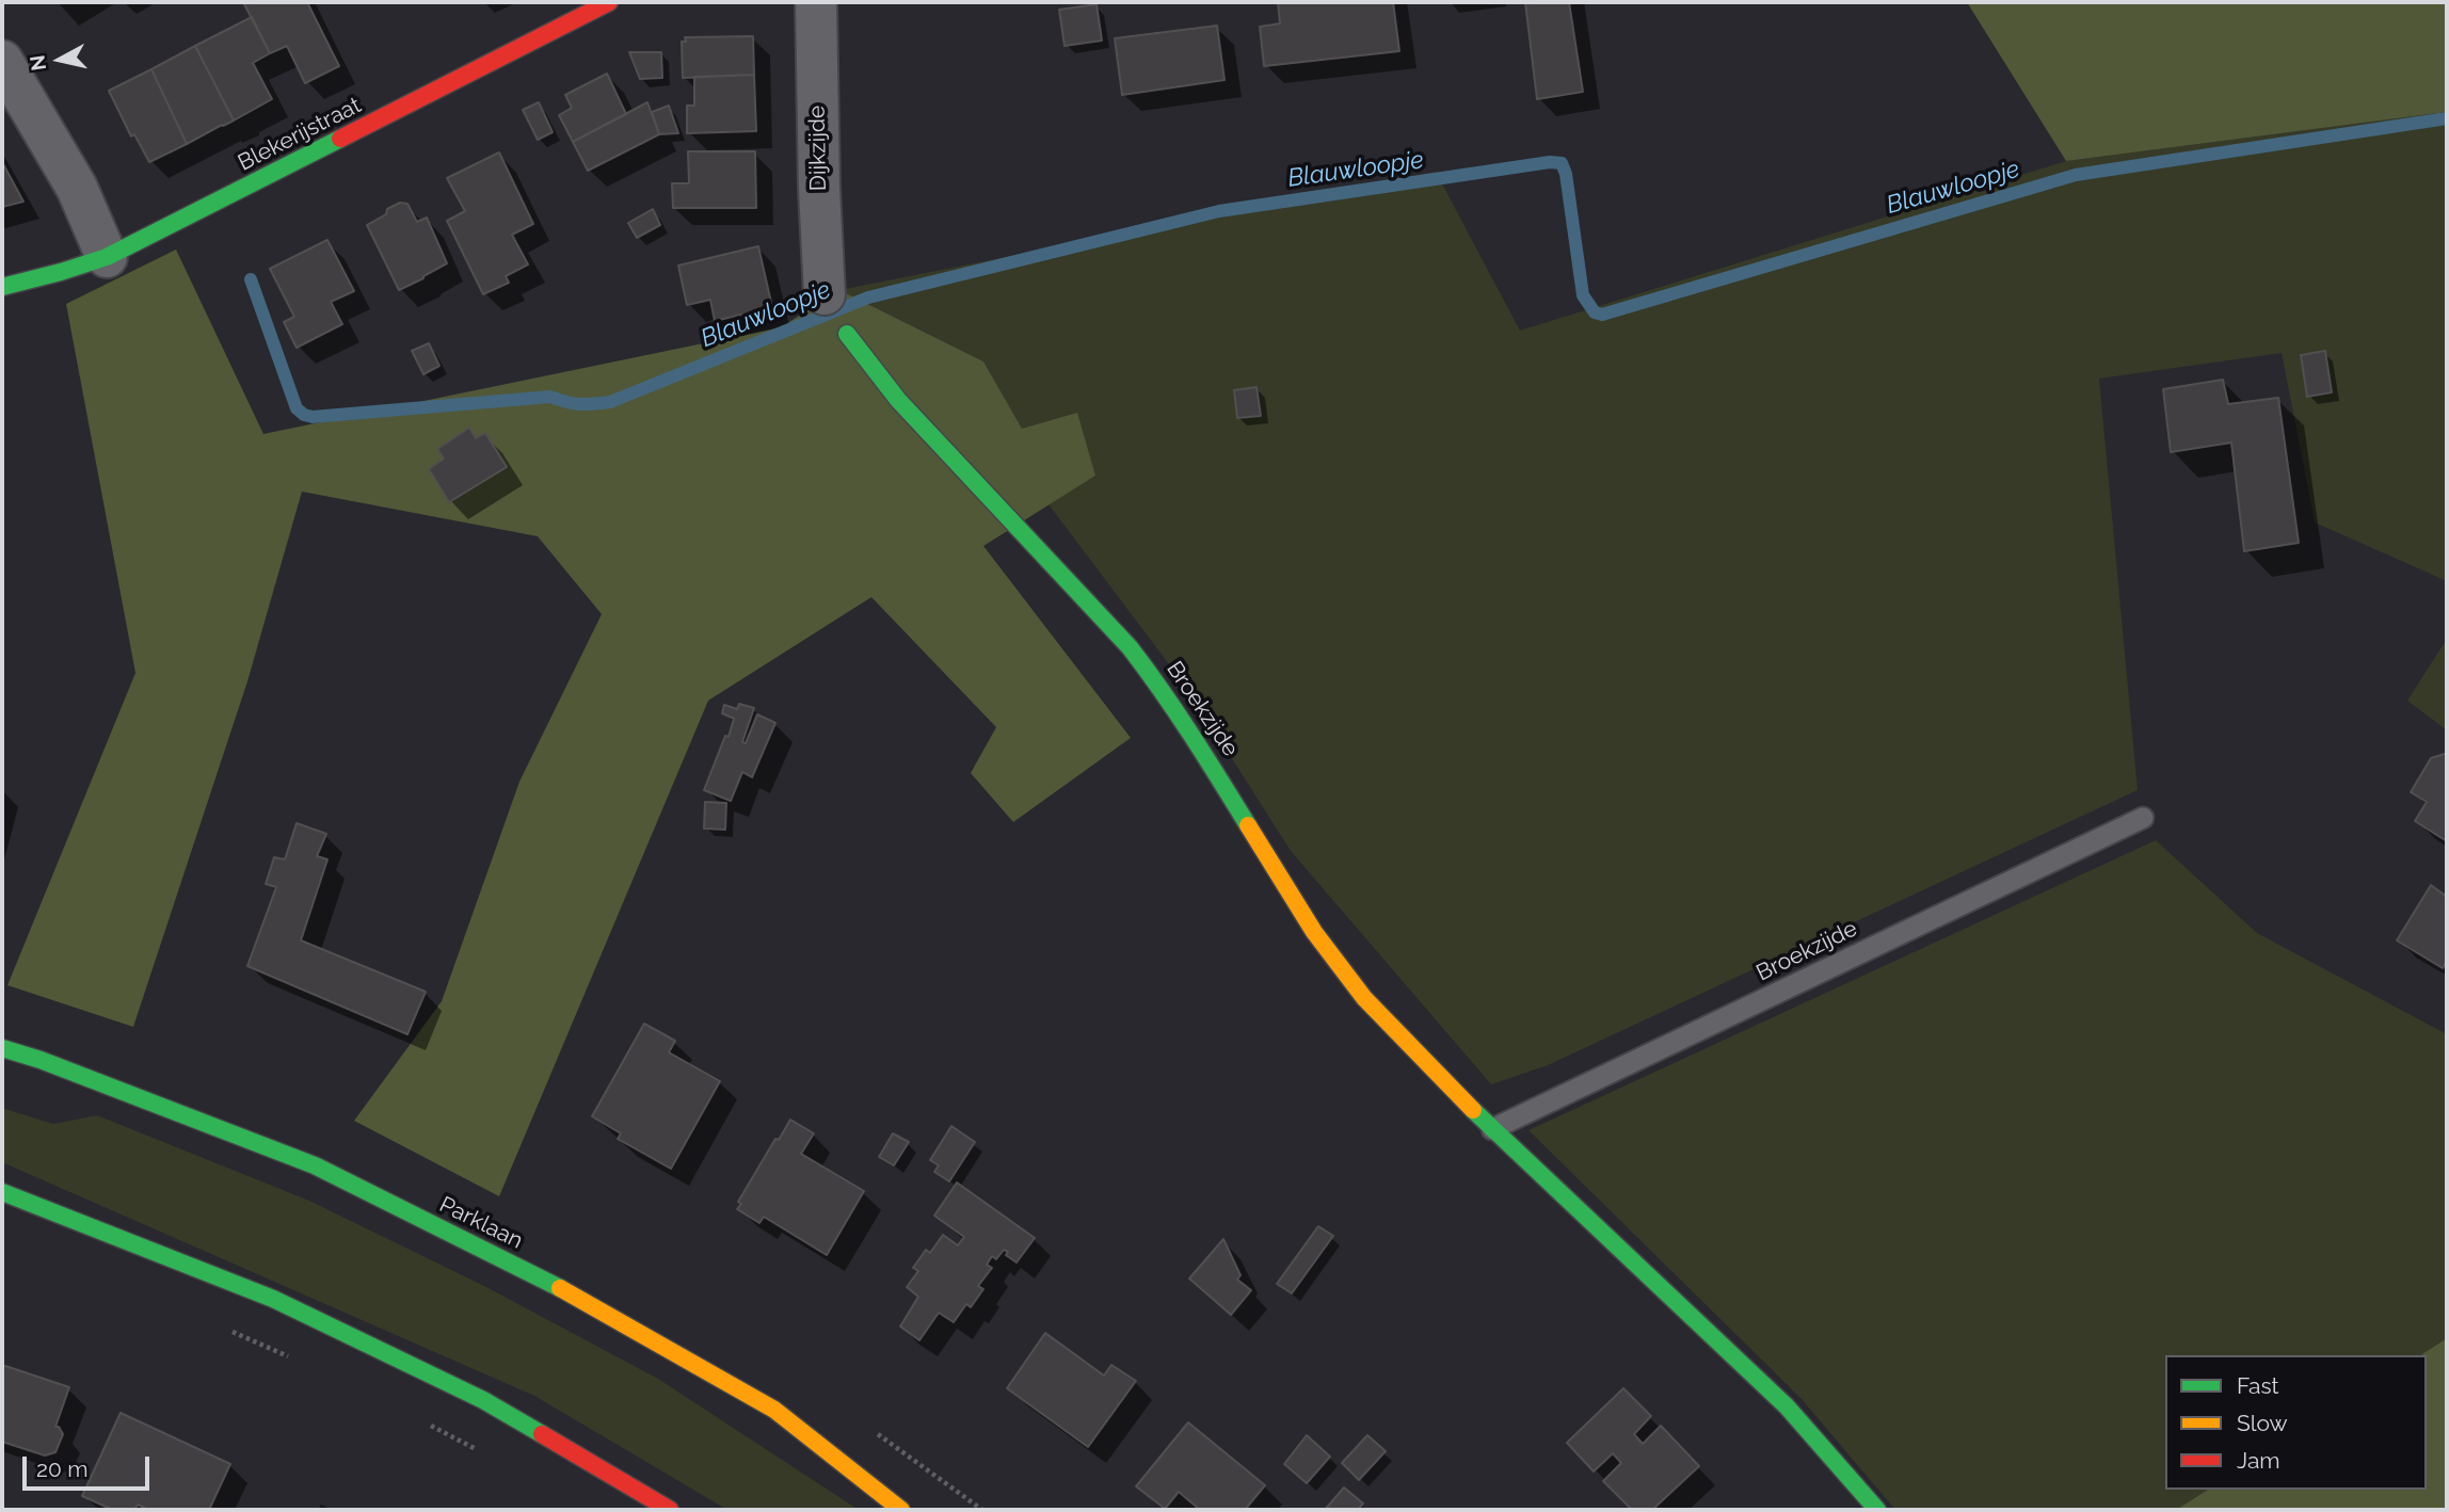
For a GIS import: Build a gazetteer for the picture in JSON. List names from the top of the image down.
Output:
{
  "streets": {
    "street": [
      "Blekerijstraat",
      "Dijkzijde",
      "Broekzijde",
      "Parklaan"
    ]
  },
  "water": ["Blauwloopje"],
  "legend": ["Fast", "Slow", "Jam"],
  "scale_bar": "20 m",
  "north": "left"
}
